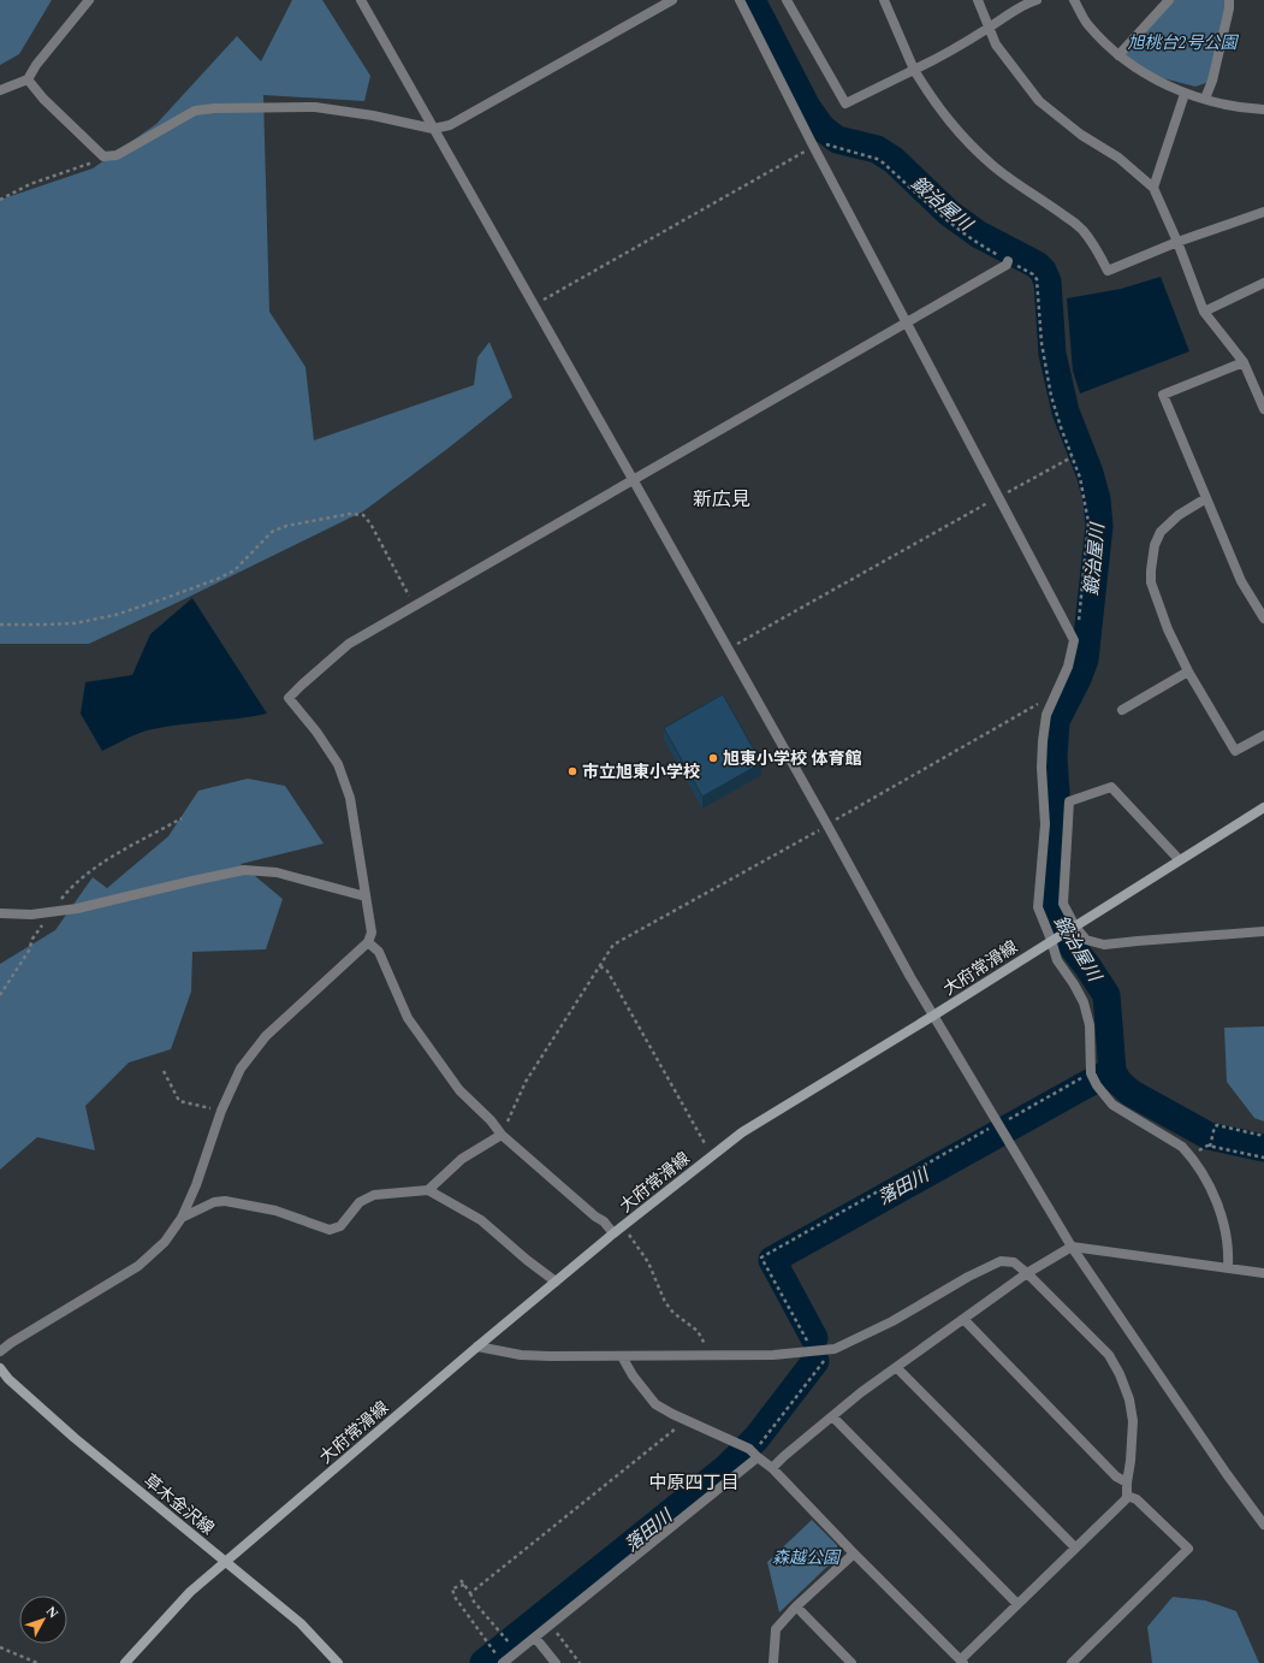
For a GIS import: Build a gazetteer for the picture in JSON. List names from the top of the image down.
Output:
{
  "streets": {
    "main road": ["大府常滑線", "草木金沢線"]
  },
  "crossings": [
    ["大府常滑線", "草木金沢線"]
  ],
  "districts": ["新広見", "中原四丁目"],
  "water": ["鍛治屋川", "落田川"],
  "parks": ["旭桃台2号公園", "森越公園"],
  "places": ["旭東小学校 体育館", "市立旭東小学校"],
  "north": "top right"
}
